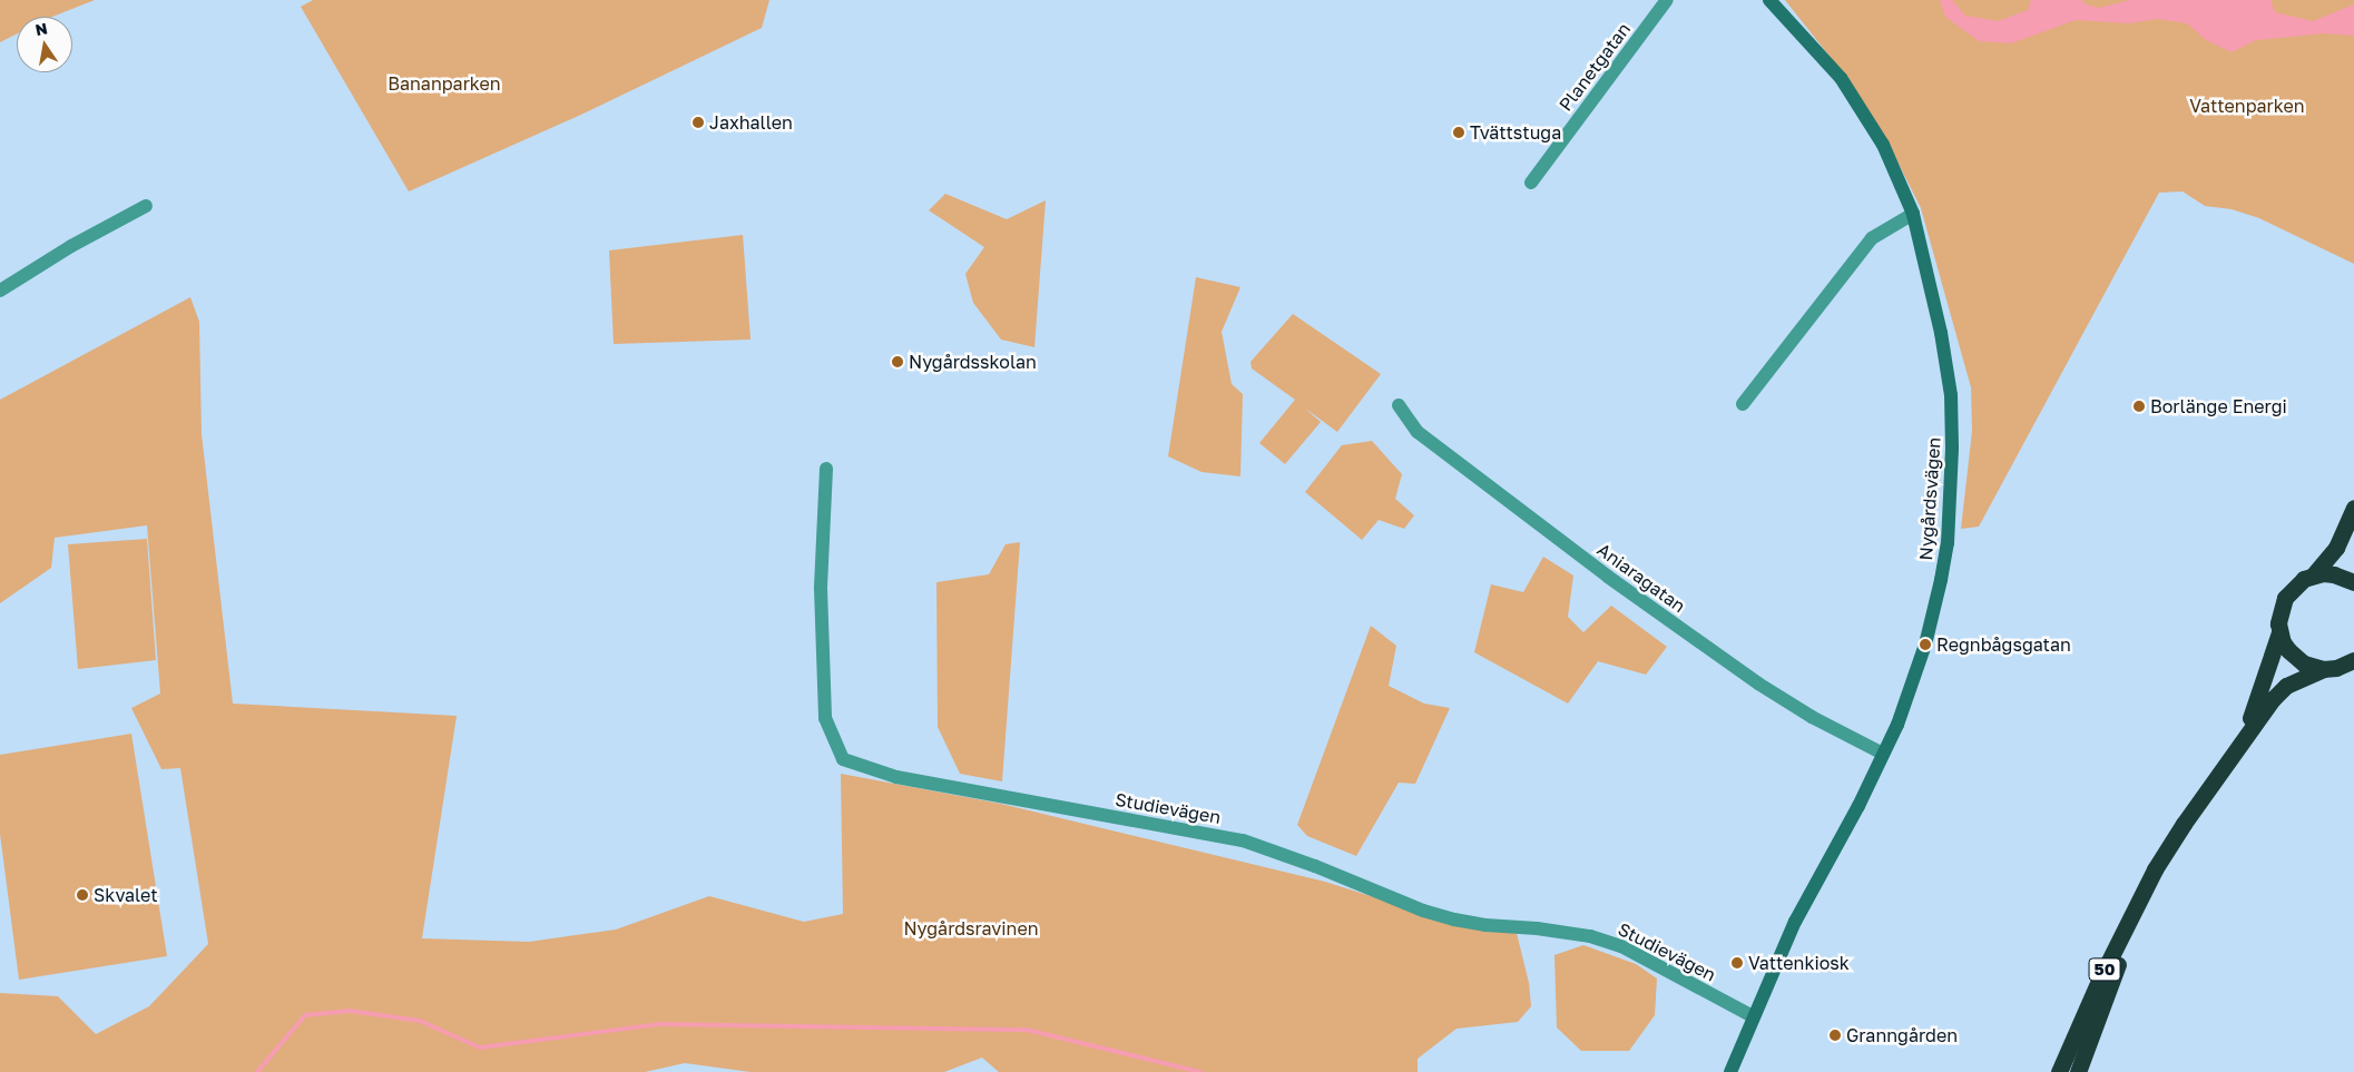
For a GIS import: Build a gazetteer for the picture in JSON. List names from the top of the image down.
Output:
{
  "streets": {
    "highway": ["50"],
    "street": [
      "Planetgatan",
      "Nygårdsvägen",
      "Aniaragatan",
      "Studievägen"
    ]
  },
  "crossings": [
    ["Nygårdsvägen", "Aniaragatan"],
    ["Nygårdsvägen", "Studievägen"]
  ],
  "parks": ["Bananparken", "Vattenparken", "Nygårdsravinen"],
  "places": [
    "Jaxhallen",
    "Tvättstuga",
    "Nygårdsskolan",
    "Borlänge Energi",
    "Regnbågsgatan",
    "Skvalet",
    "Vattenkiosk",
    "Granngården"
  ],
  "north": "top"
}
